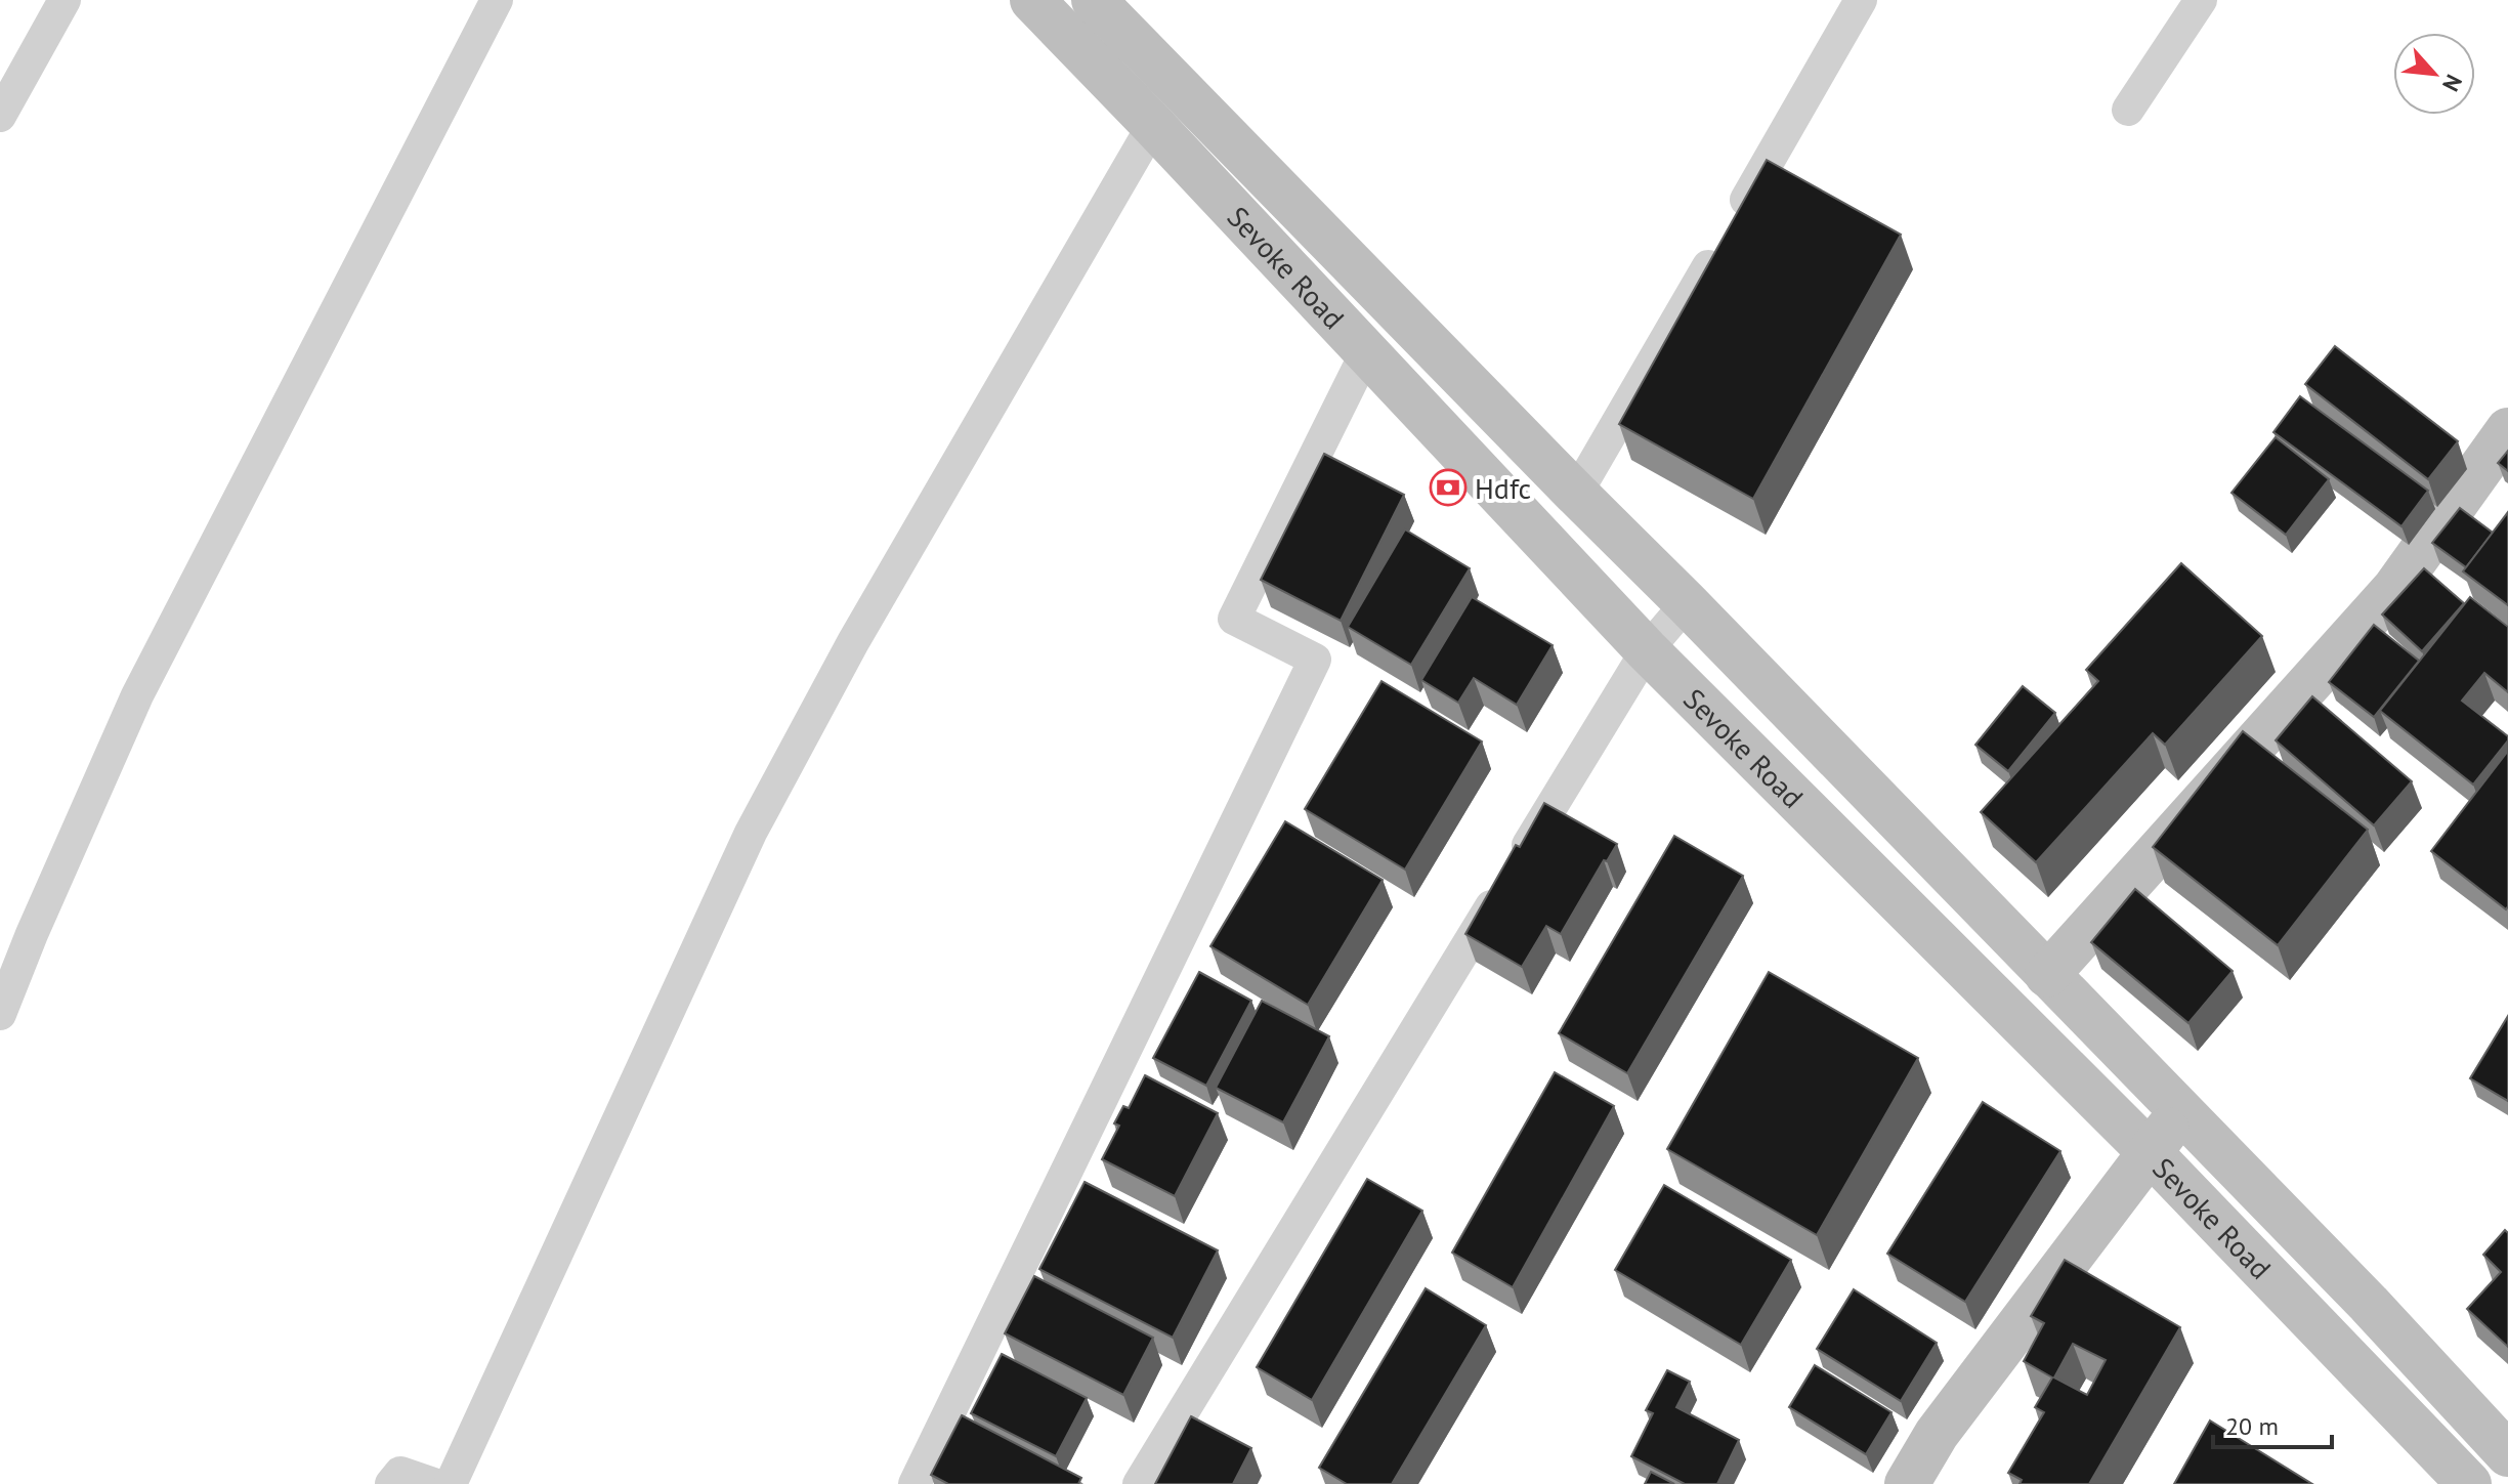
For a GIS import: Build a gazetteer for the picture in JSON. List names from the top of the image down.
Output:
{
  "streets": {
    "main road": ["Sevoke Road"]
  },
  "places": {
    "bank": ["Hdfc"]
  },
  "scale_bar": "20 m",
  "north": "bottom right"
}
